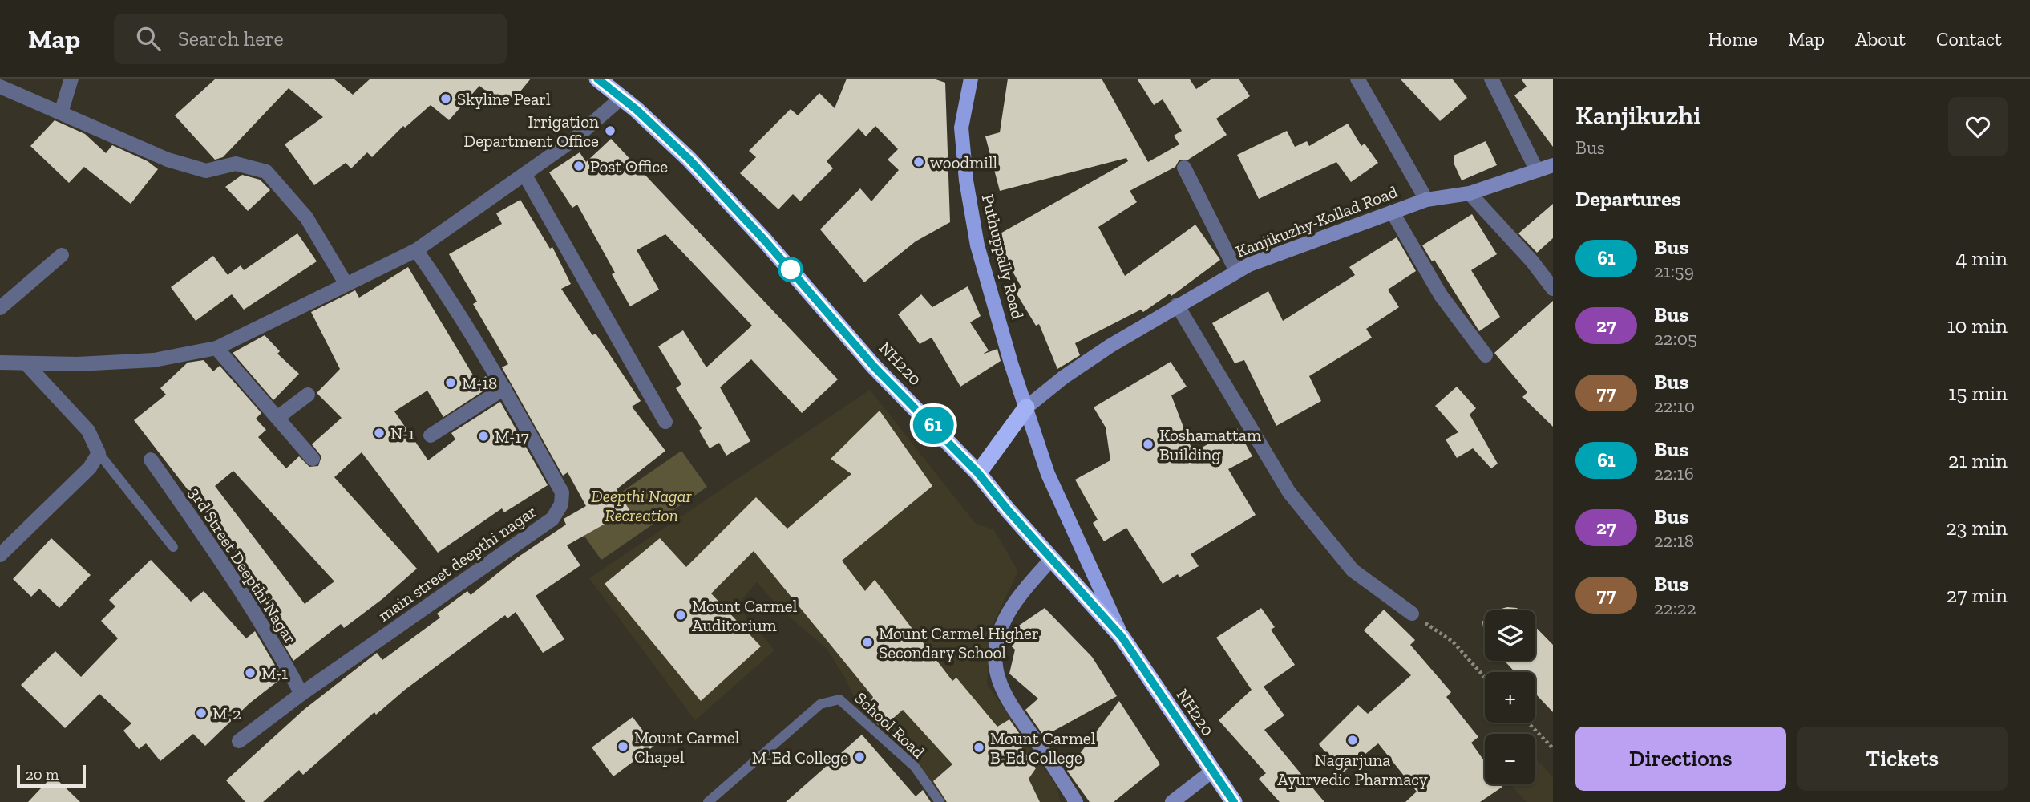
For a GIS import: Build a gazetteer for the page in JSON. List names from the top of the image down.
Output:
{
  "streets": {
    "highway": ["NH220"],
    "main road": ["Kanjikuzhy-Kollad Road", "Puthuppally Road"],
    "street": ["main street deepthi nagar", "3rd Street Deepthi Nagar"],
    "lane": ["School Road"]
  },
  "crossings": [
    ["Kanjikuzhy-Kollad Road", "Puthuppally Road"],
    ["Puthuppally Road", "NH220"],
    ["main street deepthi nagar", "3rd Street Deepthi Nagar"]
  ],
  "parks": ["Deepthi Nagar Recreation"],
  "places": [
    "Skyline Pearl",
    "Irrigation Department Office",
    "woodmill",
    "Post Office",
    "M-18",
    "N-1",
    "M-17",
    "Koshamattam Building",
    "Mount Carmel Auditorium",
    "Mount Carmel Higher Secondary School",
    "M-1",
    "M-2",
    "Nagarjuna Ayurvedic Pharmacy",
    "Mount Carmel Chapel",
    "Mount Carmel B-Ed College",
    "M-Ed College"
  ],
  "lines": ["bus line 61"],
  "scale_bar": "20 m",
  "page": {
    "header": "Map",
    "search": "Search here",
    "nav": [
      "Home",
      "Map",
      "About",
      "Contact"
    ],
    "on_map": "61",
    "heading": [
      ["Kanjikuzhi", "Bus"],
      "Departures"
    ],
    "list": [
      {
        "mark": "61",
        "name": "Bus",
        "note": "21:59",
        "value": "4 min"
      },
      {
        "mark": "27",
        "name": "Bus",
        "note": "22:05",
        "value": "10 min"
      },
      {
        "mark": "77",
        "name": "Bus",
        "note": "22:10",
        "value": "15 min"
      },
      {
        "mark": "61",
        "name": "Bus",
        "note": "22:16",
        "value": "21 min"
      },
      {
        "mark": "27",
        "name": "Bus",
        "note": "22:18",
        "value": "23 min"
      },
      {
        "mark": "77",
        "name": "Bus",
        "note": "22:22",
        "value": "27 min"
      }
    ],
    "map_buttons": ["+", "−"],
    "buttons": ["Directions", "Tickets"],
    "scale": "20 m"
  }
}
